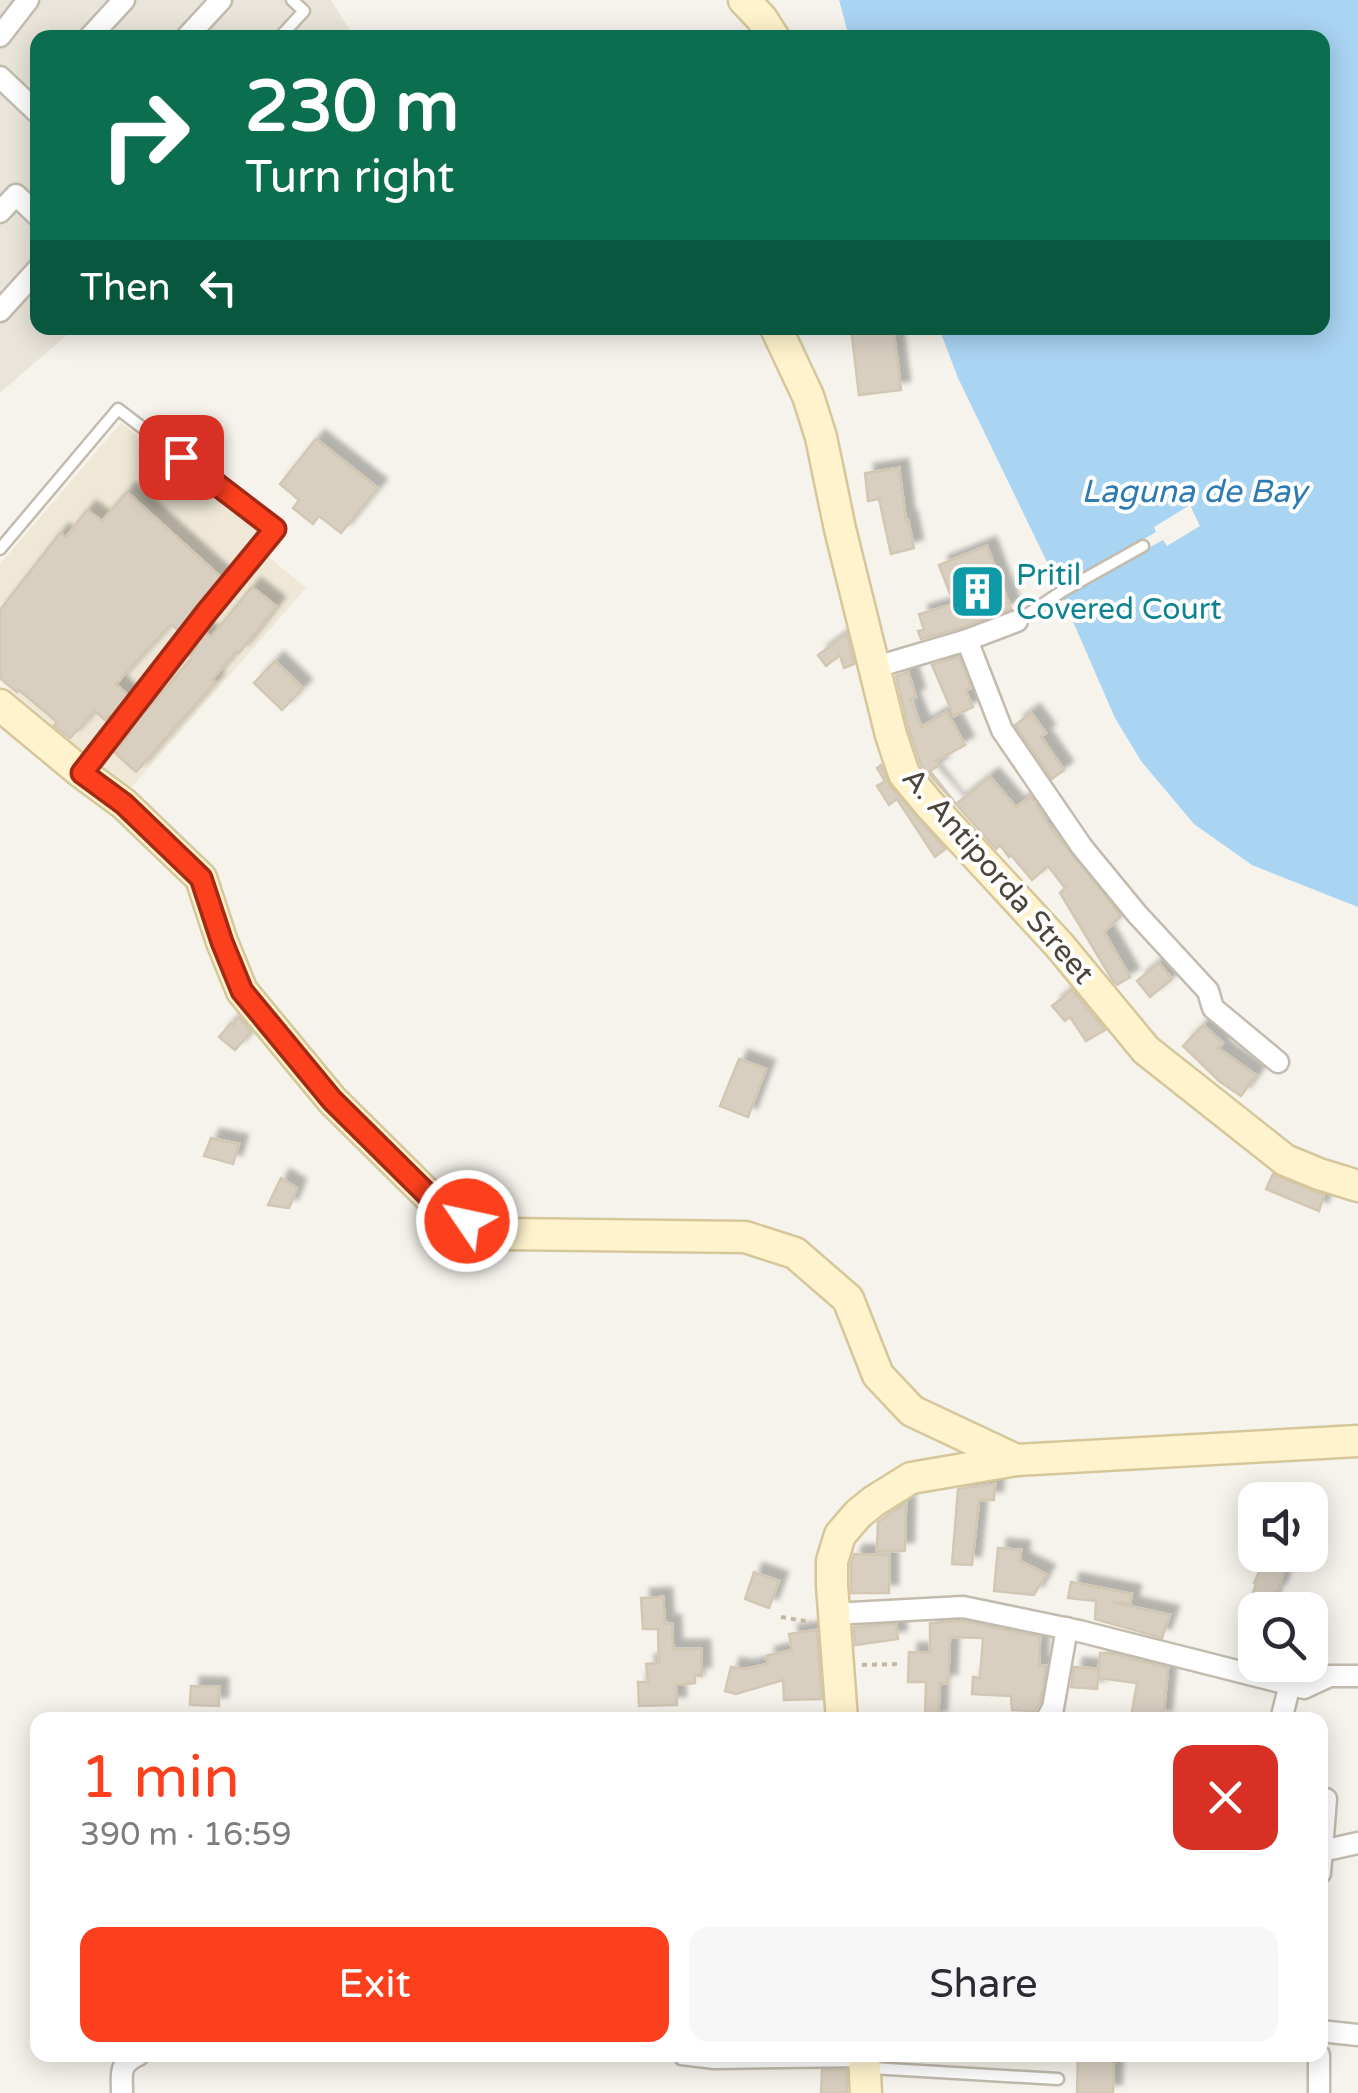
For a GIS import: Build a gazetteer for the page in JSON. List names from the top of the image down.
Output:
{
  "streets": {
    "street": ["A. Antiporda Street"]
  },
  "water": ["Laguna de Bay"],
  "places": {
    "building": ["Pritil Covered Court"]
  },
  "page": {
    "turn": ["230 m", "Turn right"],
    "then": "Then",
    "heading": ["1 min", "390 m · 16:59"],
    "buttons": ["Exit", "Share"]
  }
}
